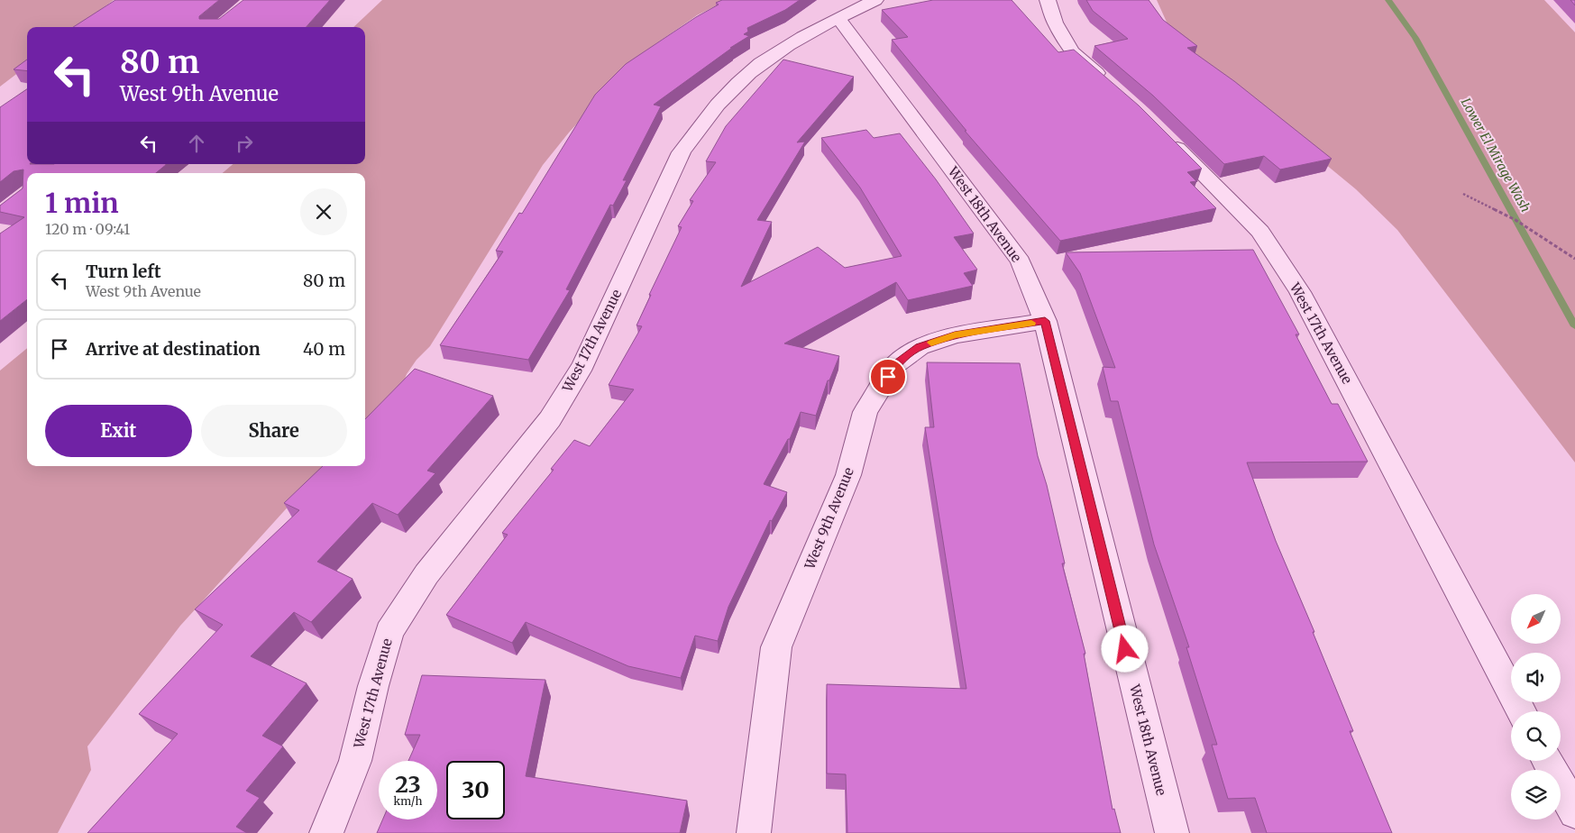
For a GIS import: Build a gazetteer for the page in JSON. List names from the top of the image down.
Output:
{
  "streets": {
    "street": ["West 18th Avenue", "West 17th Avenue", "West 9th Avenue"]
  },
  "crossings": [
    ["West 18th Avenue", "West 17th Avenue"],
    ["West 18th Avenue", "West 9th Avenue"]
  ],
  "water": ["Lower El Mirage Wash"],
  "north": "bottom left",
  "page": {
    "turn": ["80 m", "West 9th Avenue"],
    "heading": ["1 min", "120 m · 09:41"],
    "list": [
      {
        "name": "Turn left",
        "note": "West 9th Avenue",
        "value": "80 m"
      },
      {
        "name": "Arrive at destination",
        "value": "40 m"
      }
    ],
    "buttons": ["Exit", "Share"],
    "speed": "23 km/h",
    "limit": "30"
  }
}
